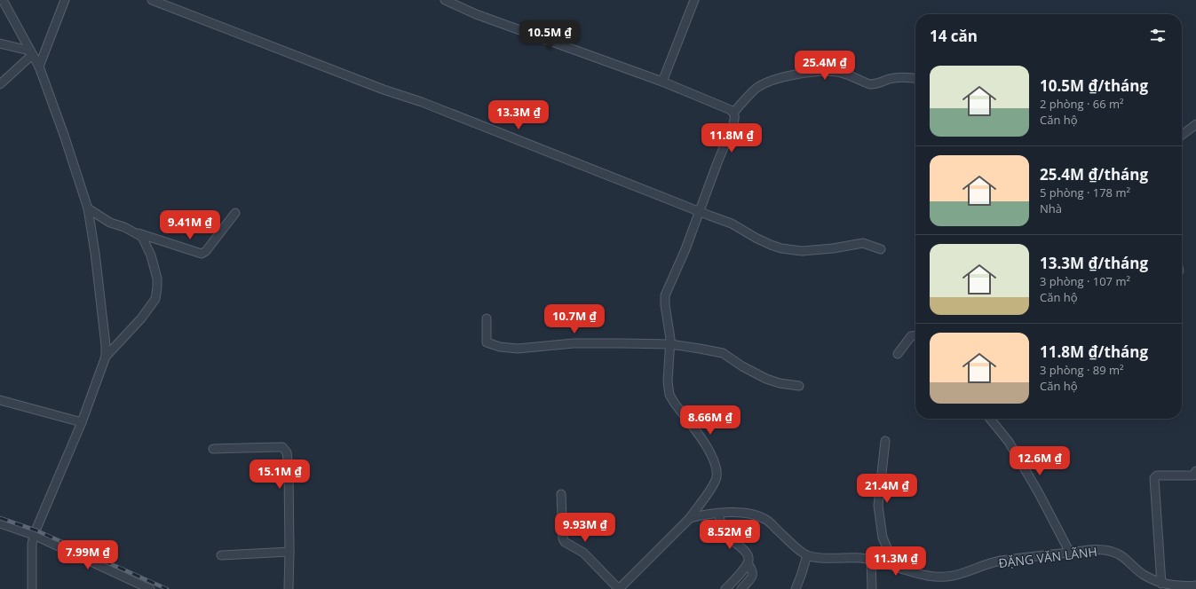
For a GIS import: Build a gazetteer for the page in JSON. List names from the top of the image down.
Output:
{
  "streets": {
    "street": ["ĐẶNG VĂN LÃNH"]
  },
  "page": {
    "heading": "14 căn",
    "price": [
      "10.5M ₫",
      "25.4M ₫",
      "13.3M ₫",
      "11.8M ₫",
      "9.41M ₫",
      "10.7M ₫",
      "8.66M ₫",
      "12.6M ₫",
      "15.1M ₫",
      "21.4M ₫",
      "9.93M ₫",
      "8.52M ₫",
      "7.99M ₫",
      "11.3M ₫"
    ],
    "list": [
      {
        "name": "10.5M ₫/tháng",
        "note": "2 phòng · 66 m² · Căn hộ"
      },
      {
        "name": "25.4M ₫/tháng",
        "note": "5 phòng · 178 m² · Nhà"
      },
      {
        "name": "13.3M ₫/tháng",
        "note": "3 phòng · 107 m² · Căn hộ"
      },
      {
        "name": "11.8M ₫/tháng",
        "note": "3 phòng · 89 m² · Căn hộ"
      }
    ]
  }
}
